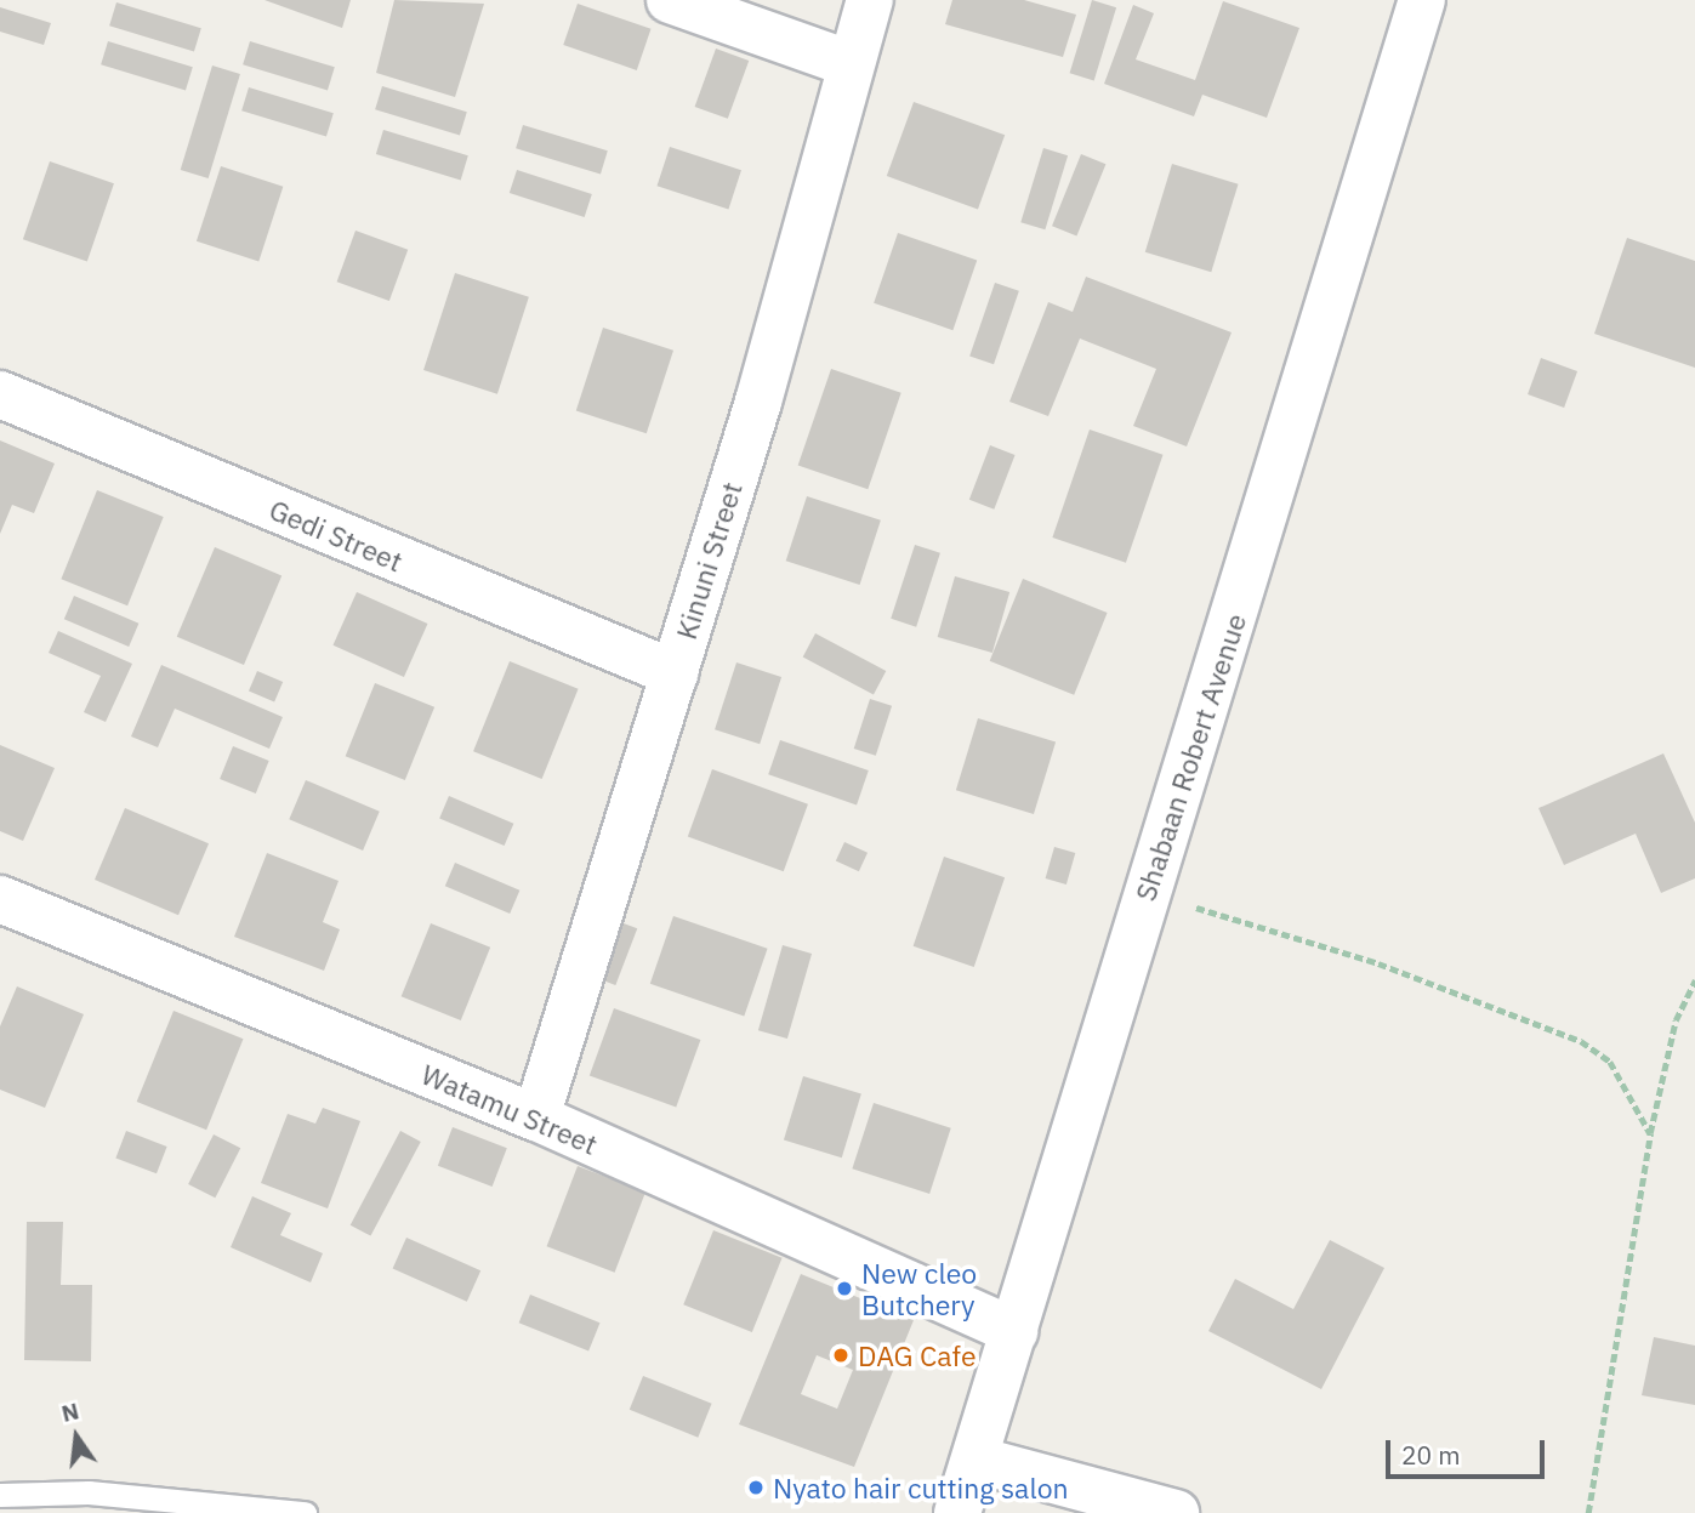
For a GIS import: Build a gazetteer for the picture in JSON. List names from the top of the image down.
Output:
{
  "streets": {
    "street": [
      "Gedi Street",
      "Kinuni Street",
      "Shabaan Robert Avenue",
      "Watamu Street"
    ]
  },
  "crossings": [
    ["Gedi Street", "Kinuni Street"],
    ["Kinuni Street", "Watamu Street"],
    ["Shabaan Robert Avenue", "Watamu Street"]
  ],
  "places": ["New cleo Butchery", "DAG Cafe", "Nyato hair cutting salon"],
  "scale_bar": "20 m",
  "north": "top"
}
